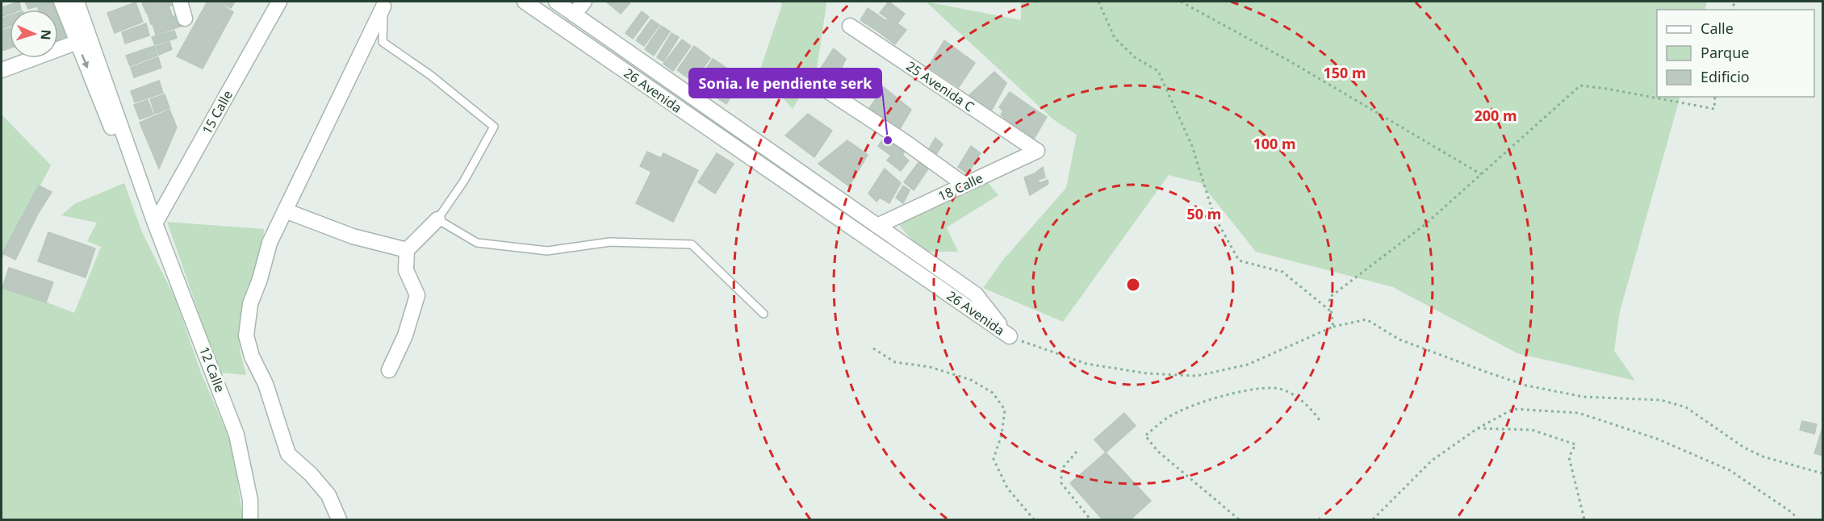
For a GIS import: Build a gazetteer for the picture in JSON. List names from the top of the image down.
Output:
{
  "streets": {
    "street": [
      "25 Avenida C",
      "26 Avenida",
      "15 Calle",
      "18 Calle",
      "12 Calle"
    ]
  },
  "crossings": [
    ["25 Avenida C", "18 Calle"],
    ["26 Avenida", "18 Calle"],
    ["15 Calle", "12 Calle"]
  ],
  "places": ["Sonia. le pendiente serk"],
  "legend": ["Calle", "Parque", "Edificio"],
  "north": "right",
  "rings": [
    "150 m",
    "200 m",
    "100 m",
    "50 m"
  ]
}
